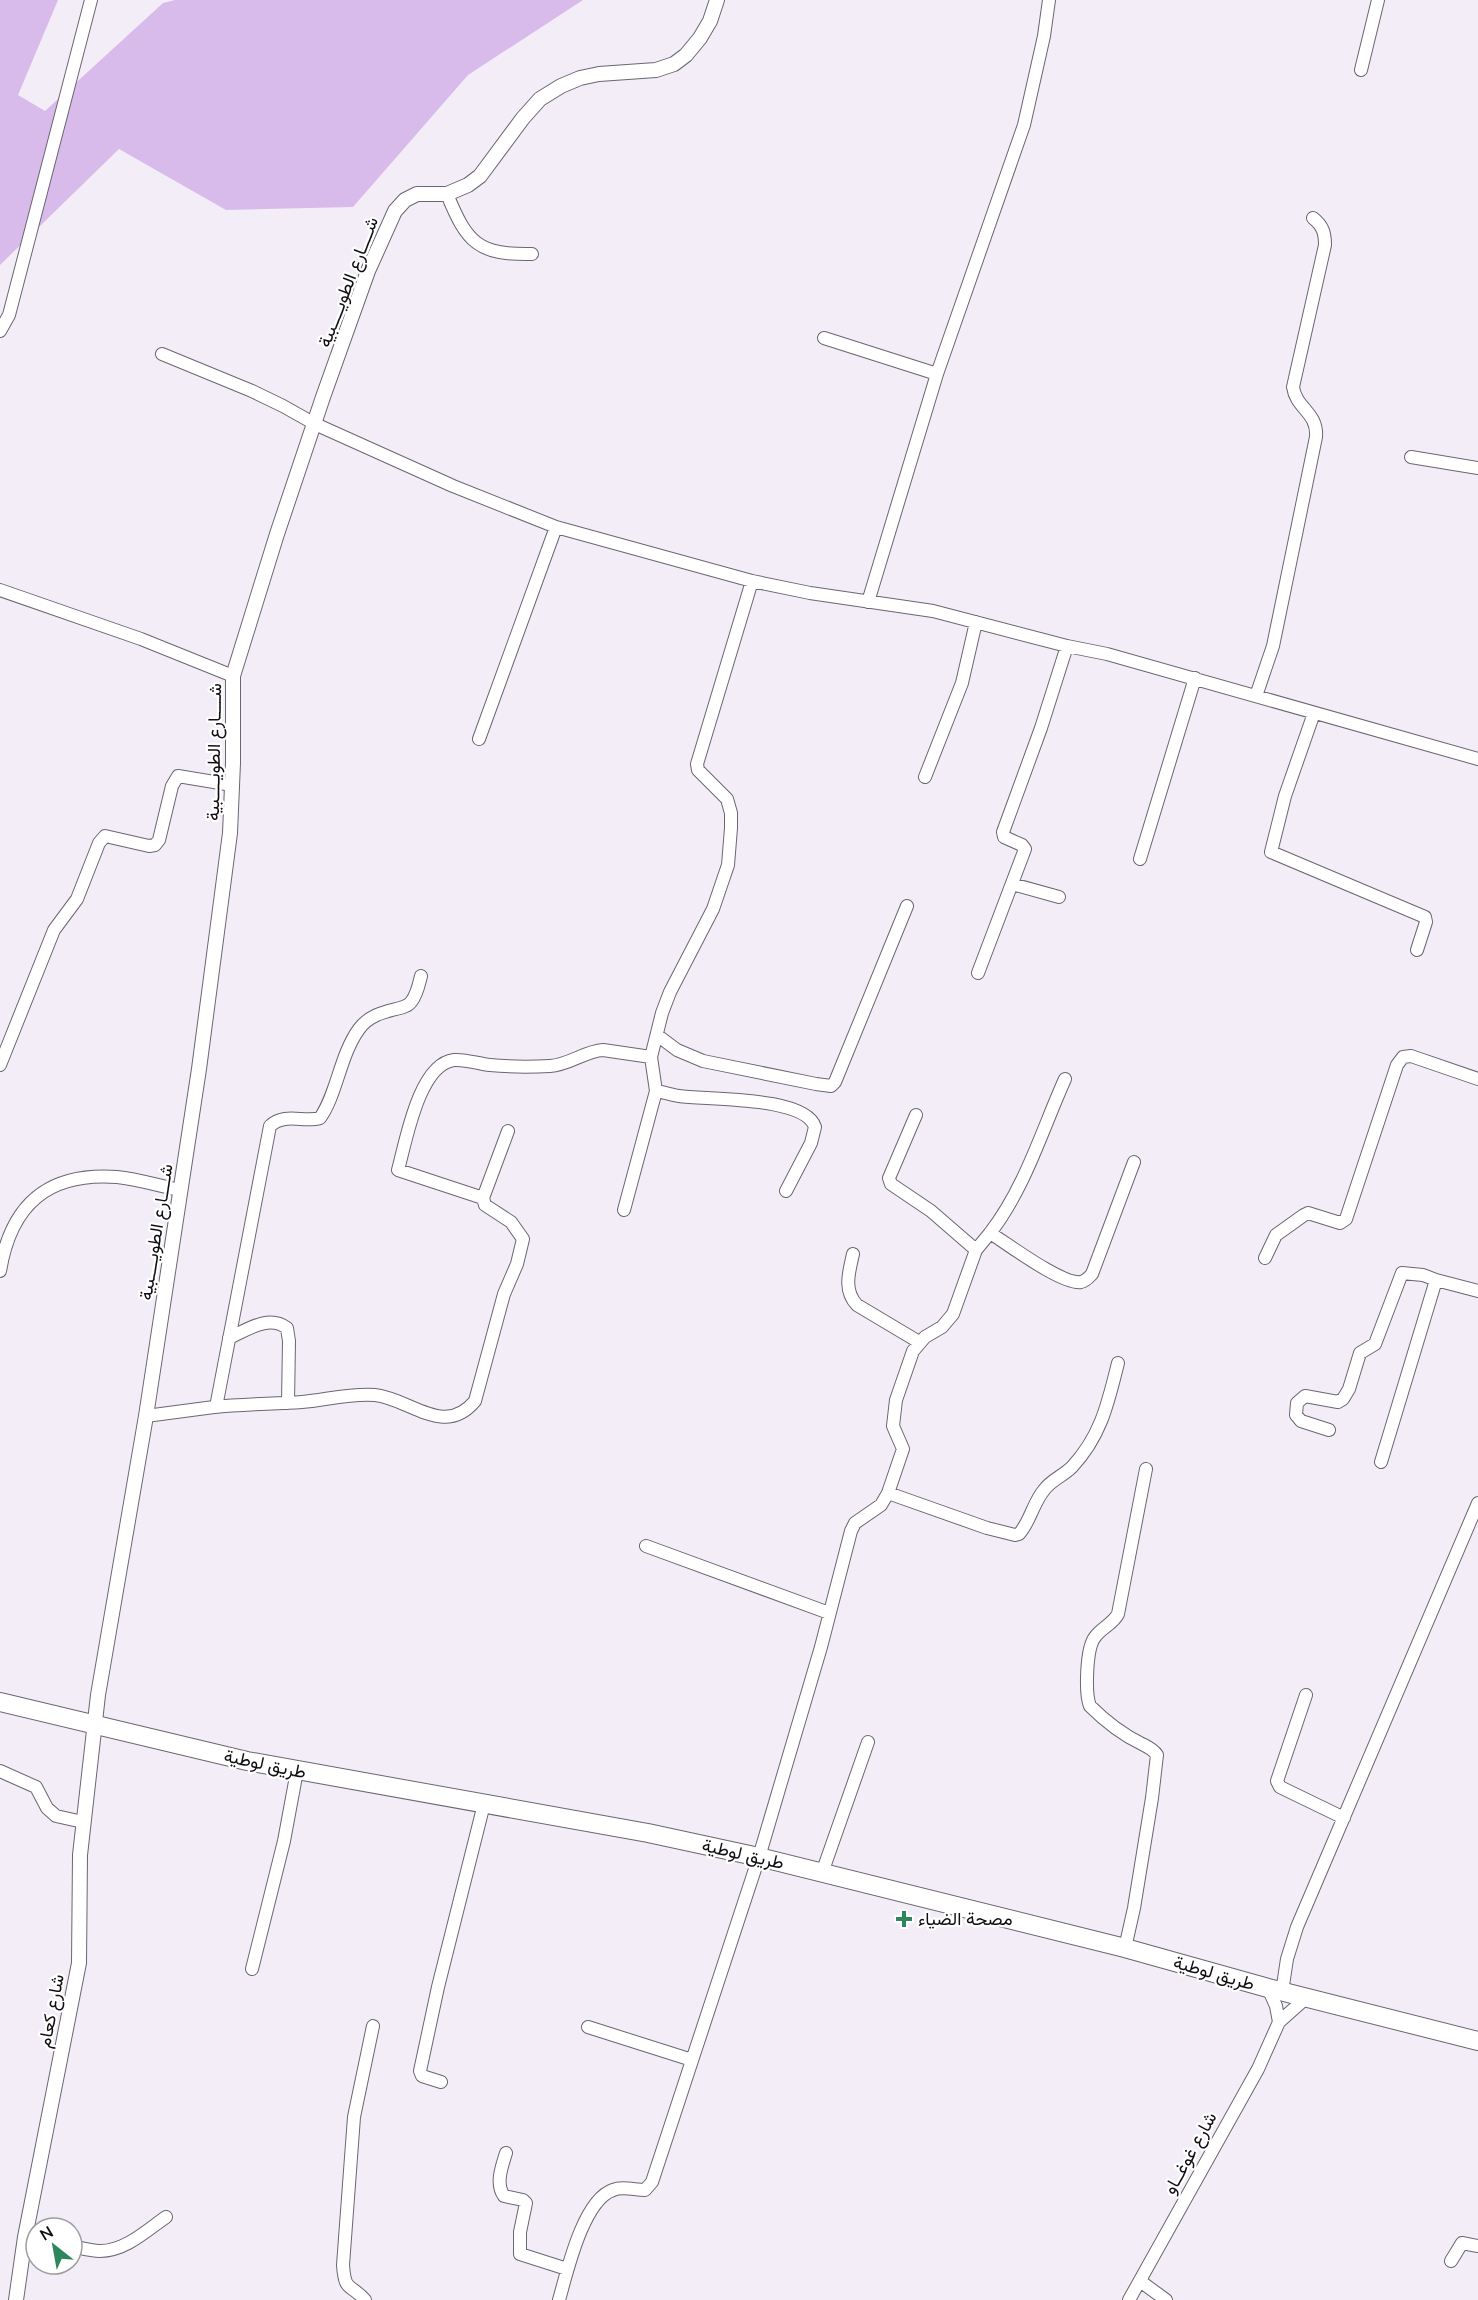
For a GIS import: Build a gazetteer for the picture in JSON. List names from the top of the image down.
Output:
{
  "streets": {
    "main road": ["طريق لوطية"],
    "street": ["شــــارع الطويــــبية", "شارع كعام", "شارع غوغــاو"]
  },
  "crossings": [
    ["شــــارع الطويــــبية", "طريق لوطية"],
    ["شــــارع الطويــــبية", "شارع كعام"],
    ["طريق لوطية", "شارع كعام"]
  ],
  "places": {
    "health": ["مصحة الضياء"]
  },
  "north": "top left"
}
